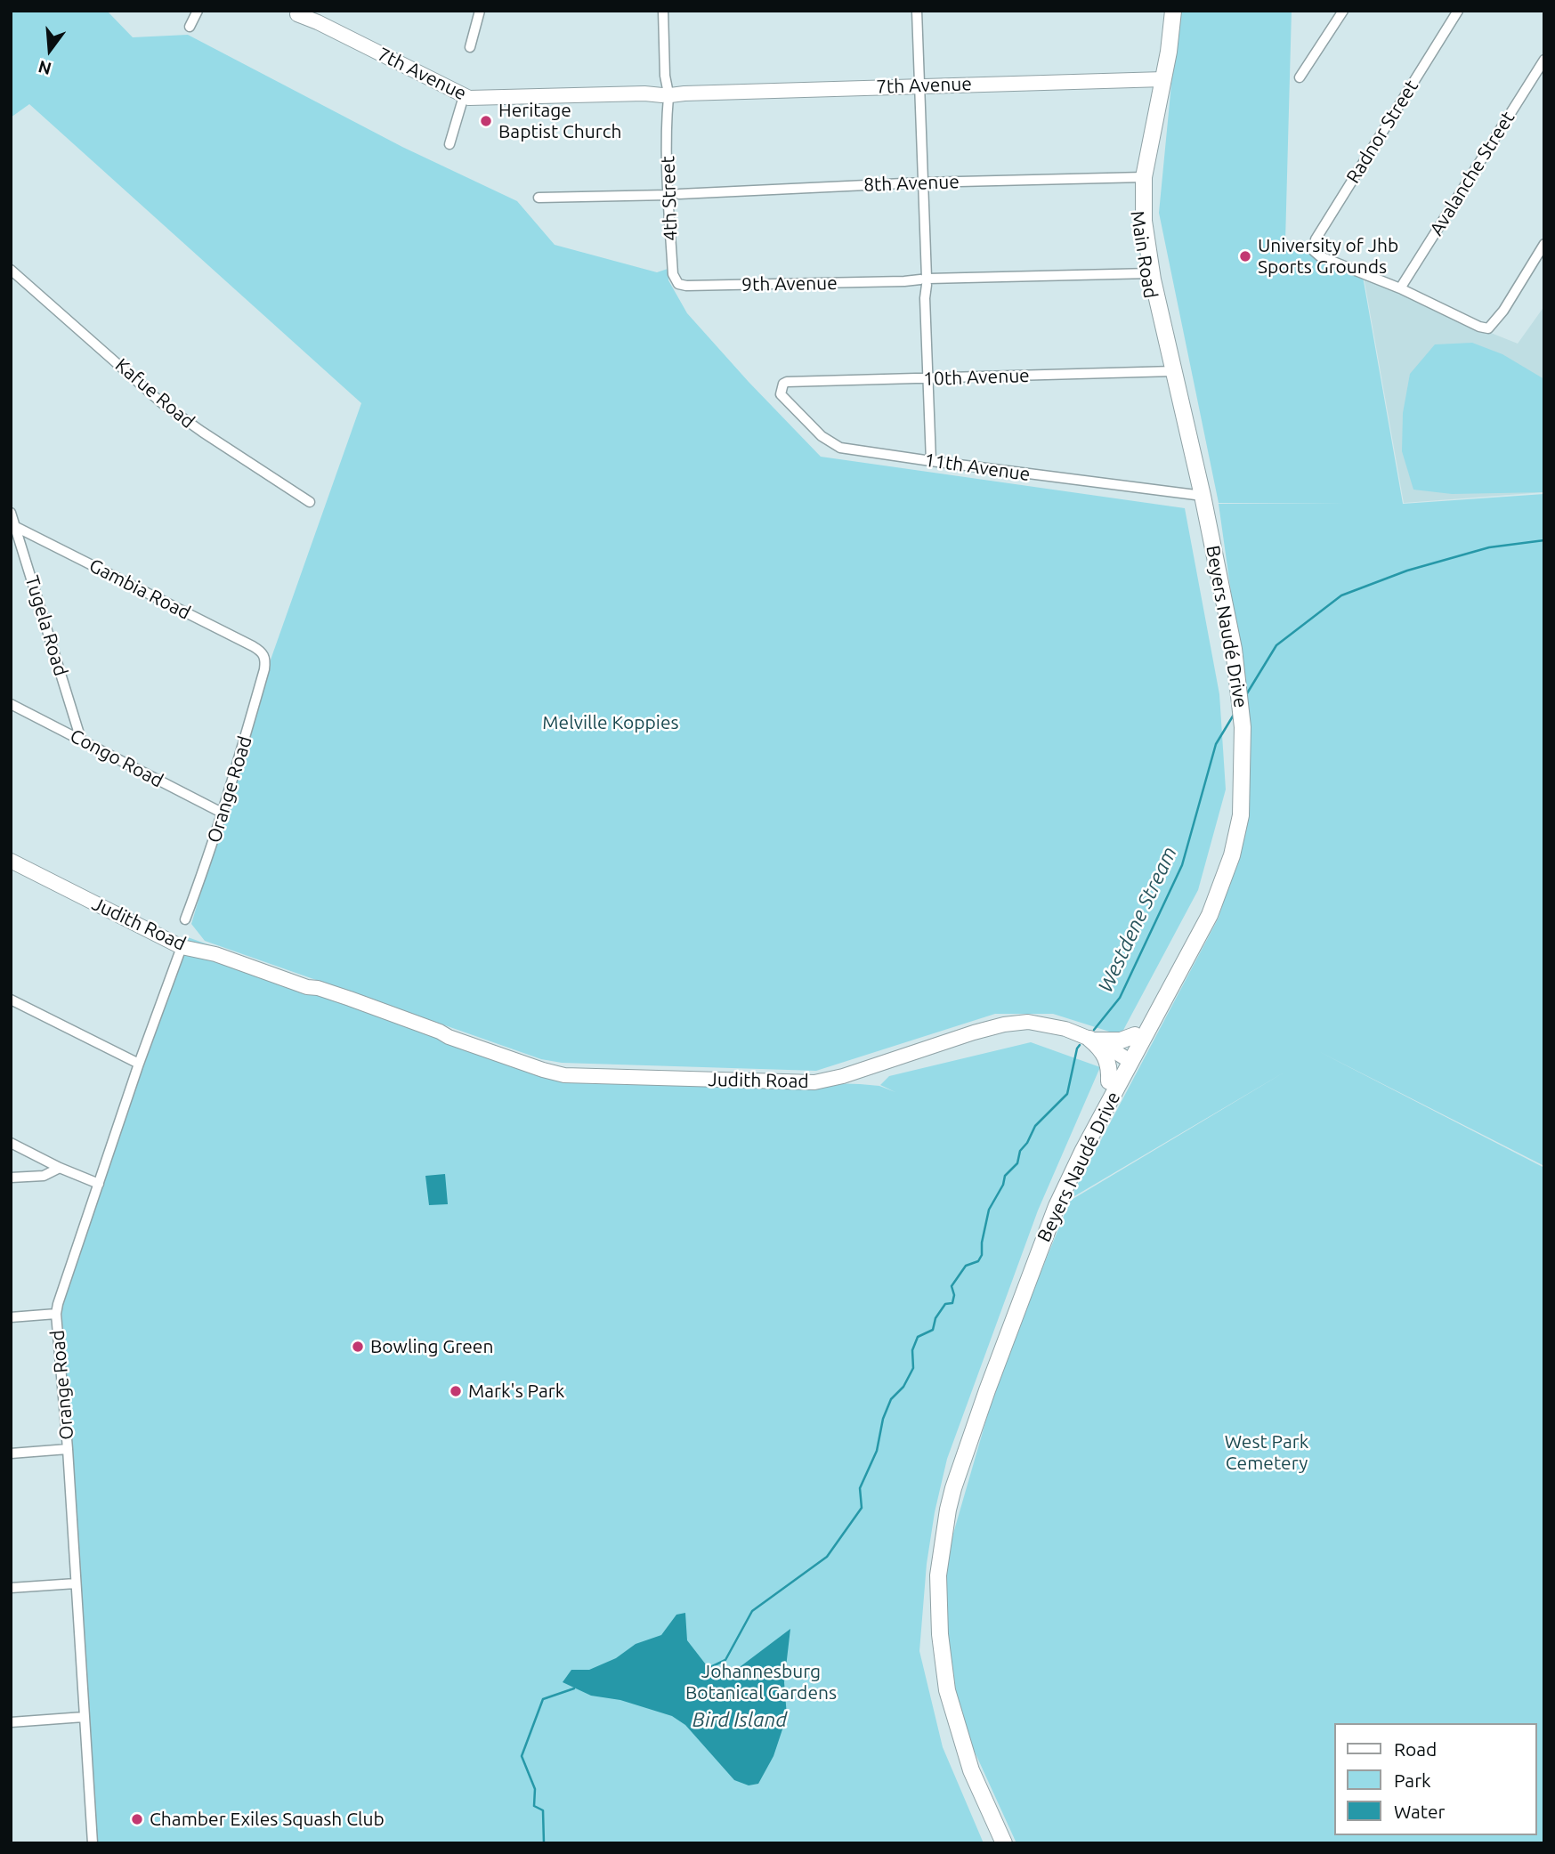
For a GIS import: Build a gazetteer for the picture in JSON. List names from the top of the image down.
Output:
{
  "streets": {
    "main road": ["Main Road", "Beyers Naudé Drive"],
    "street": [
      "7th Avenue",
      "Radnor Street",
      "Avalanche Street",
      "8th Avenue",
      "4th Street",
      "9th Avenue",
      "10th Avenue",
      "Kafue Road",
      "11th Avenue",
      "Gambia Road",
      "Tugela Road",
      "Congo Road",
      "Orange Road",
      "Judith Road"
    ]
  },
  "crossings": [
    ["7th Avenue", "4th Street"],
    ["7th Avenue", "Main Road"],
    ["Radnor Street", "Avalanche Street"],
    ["8th Avenue", "Main Road"],
    ["4th Street", "9th Avenue"],
    ["Main Road", "9th Avenue"],
    ["Main Road", "10th Avenue"],
    ["Main Road", "11th Avenue"],
    ["Main Road", "Beyers Naudé Drive"],
    ["10th Avenue", "11th Avenue"],
    ["11th Avenue", "Beyers Naudé Drive"],
    ["Gambia Road", "Tugela Road"],
    ["Gambia Road", "Orange Road"],
    ["Tugela Road", "Congo Road"],
    ["Beyers Naudé Drive", "Judith Road"],
    ["Congo Road", "Orange Road"],
    ["Orange Road", "Judith Road"]
  ],
  "water": ["Westdene Stream", "Bird Island"],
  "parks": ["Melville Koppies", "West Park Cemetery", "Johannesburg Botanical Gardens"],
  "places": [
    "Heritage Baptist Church",
    "University of Jhb Sports Grounds",
    "Bowling Green",
    "Mark's Park",
    "Chamber Exiles Squash Club"
  ],
  "legend": ["Road", "Park", "Water"],
  "north": "bottom"
}
